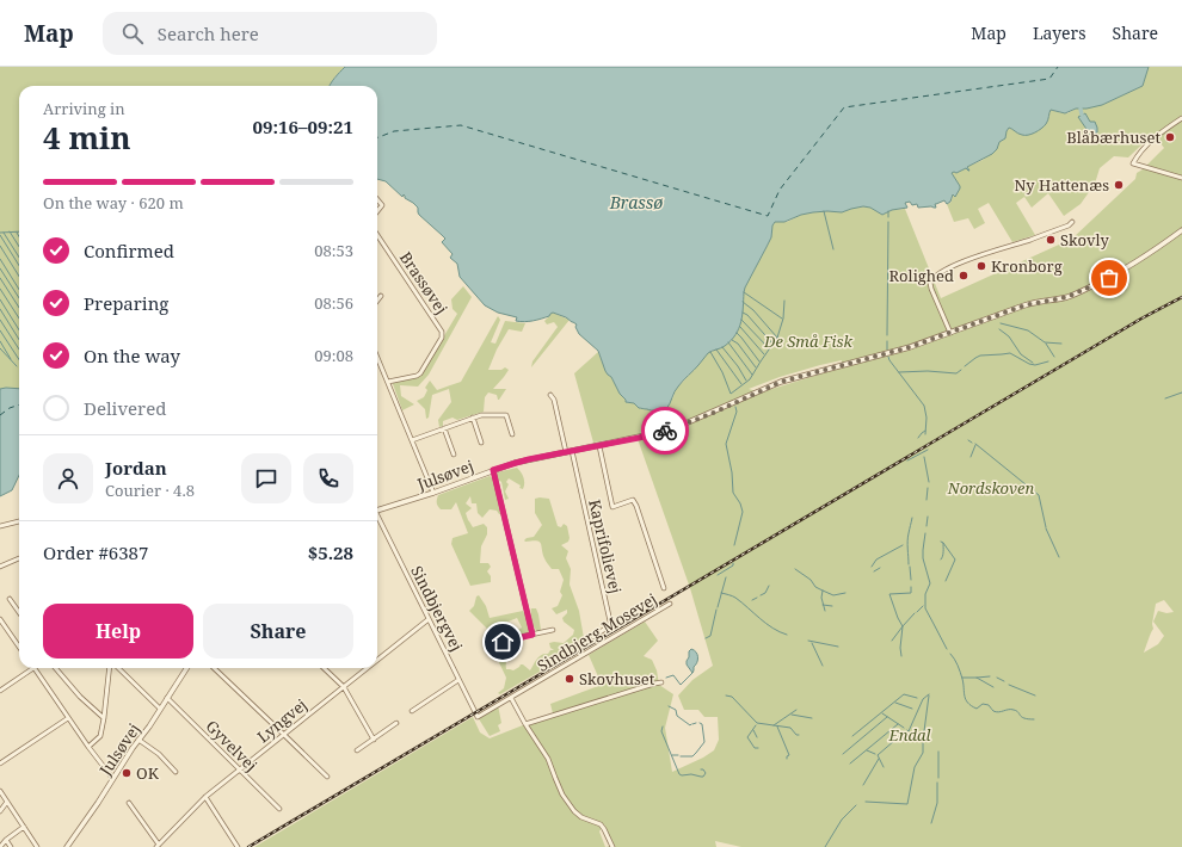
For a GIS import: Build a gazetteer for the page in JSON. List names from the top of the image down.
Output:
{
  "streets": {
    "street": [
      "Brassøvej",
      "Julsøvej",
      "Kaprifolievej",
      "Sindbjergvej",
      "Sindbjerg Mosevej",
      "Lyngvej",
      "Gyvelvej"
    ]
  },
  "crossings": [
    ["Julsøvej", "Kaprifolievej"],
    ["Julsøvej", "Gyvelvej"],
    ["Sindbjergvej", "Sindbjerg Mosevej"],
    ["Sindbjergvej", "Lyngvej"],
    ["Lyngvej", "Gyvelvej"]
  ],
  "water": ["Brassø"],
  "parks": ["De Små Fisk", "Nordskoven", "Endal"],
  "places": [
    "Blåbærhuset",
    "Ny Hattenæs",
    "Skovly",
    "Kronborg",
    "Rolighed",
    "Skovhuset",
    "OK"
  ],
  "page": {
    "header": "Map",
    "search": "Search here",
    "nav": ["Map", "Layers", "Share"],
    "heading": ["4 min", "Arriving in", "09:16–09:21"],
    "panel": [
      "Jordan",
      "Courier · 4.8",
      "Order #6387",
      "$5.28"
    ],
    "bar": "On the way · 620 m",
    "list": [
      ["Confirmed", "08:53"],
      ["Preparing", "08:56"],
      ["On the way", "09:08"],
      "Delivered"
    ],
    "buttons": ["Help", "Share"]
  }
}
